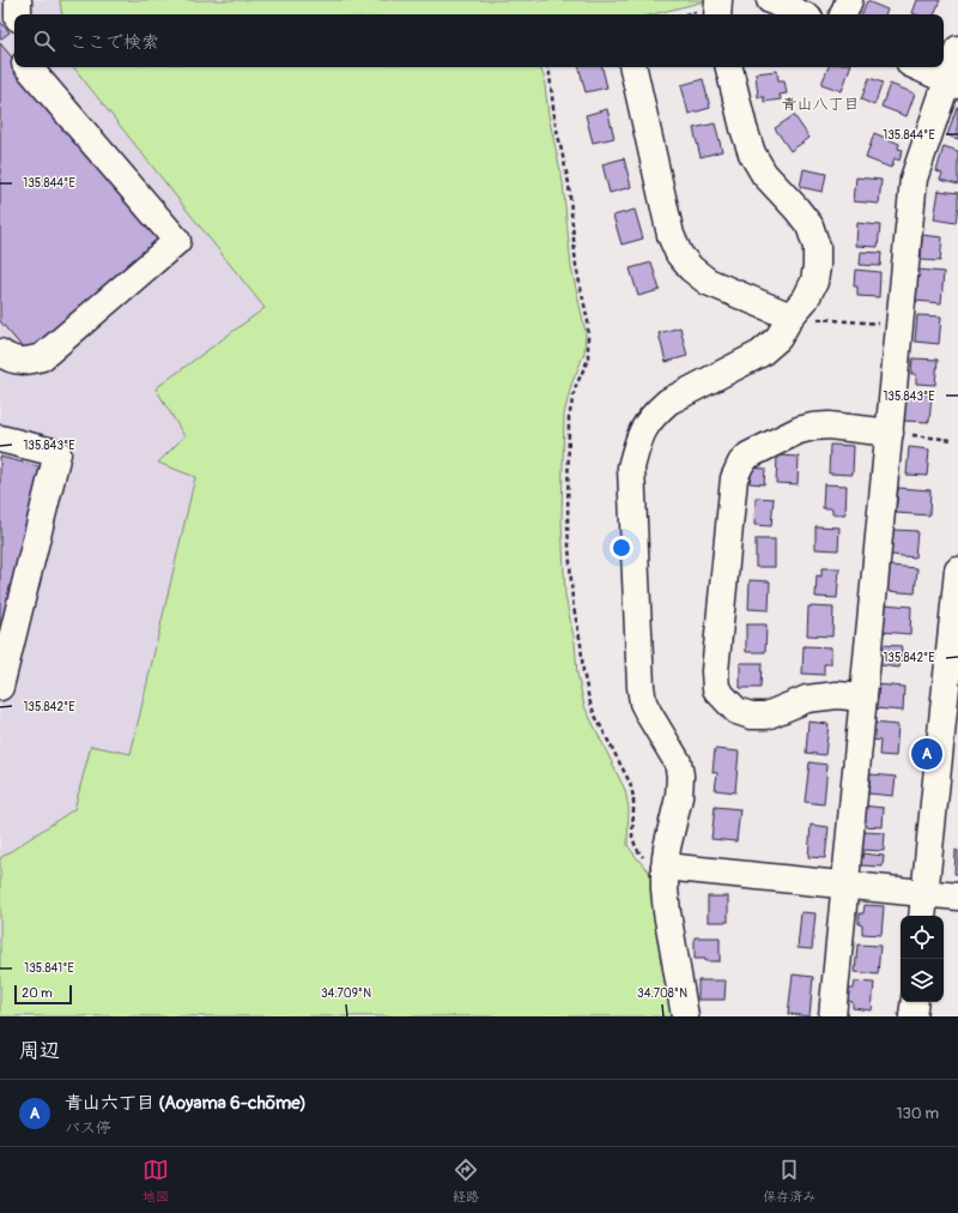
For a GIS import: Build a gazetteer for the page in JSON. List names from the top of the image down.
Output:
{
  "districts": ["青山八丁目"],
  "scale_bar": "20 m",
  "page": {
    "search": "ここで検索",
    "pins": "A",
    "scale": "20 m",
    "heading": "周辺",
    "list": [
      {
        "mark": "A",
        "name": "青山六丁目 (Aoyama 6-chōme)",
        "note": "バス停",
        "value": "130 m"
      }
    ],
    "nav": ["地図", "経路", "保存済み"]
  },
  "coordinates": [
    "135.844°E",
    "135.843°E",
    "135.842°E",
    "135.841°E",
    "34.709°N",
    "34.708°N"
  ]
}
